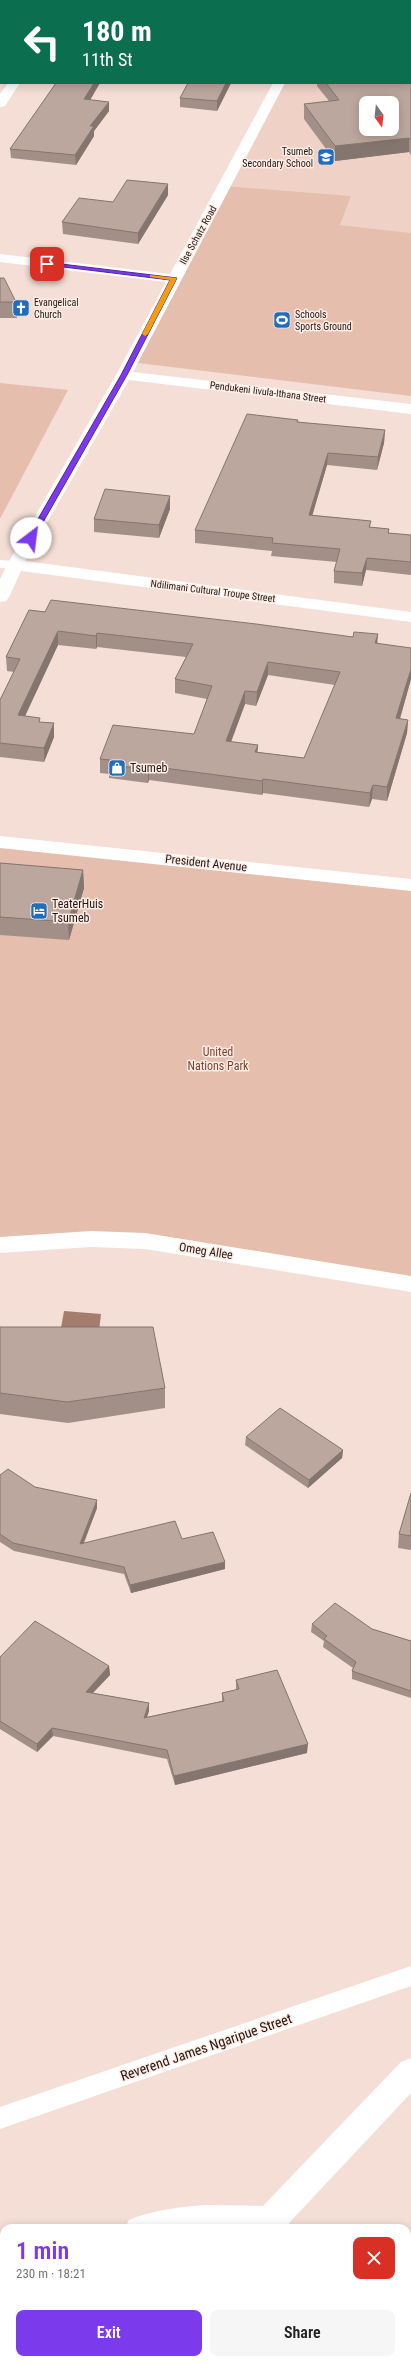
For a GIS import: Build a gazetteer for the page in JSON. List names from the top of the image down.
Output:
{
  "streets": {
    "street": [
      "Ilse Schatz Road",
      "Pendukeni Iivula-Ithana Street",
      "Ndilimani Cultural Troupe Street",
      "President Avenue",
      "Omeg Allee"
    ],
    "lane": ["Reverend James Ngaripue Street"]
  },
  "crossings": [
    ["Ilse Schatz Road", "Pendukeni Iivula-Ithana Street"],
    ["Ilse Schatz Road", "Ndilimani Cultural Troupe Street"]
  ],
  "parks": ["United Nations Park"],
  "places": {
    "school or university": ["Tsumeb Secondary School"],
    "church": ["Evangelical Church"],
    "sports": ["Schools Sports Ground"],
    "shop": ["Tsumeb"],
    "hotel": ["TeaterHuis Tsumeb"]
  },
  "north": "bottom",
  "page": {
    "turn": ["180 m", "11th St"],
    "heading": ["1 min", "230 m · 18:21"],
    "buttons": ["Exit", "Share"]
  }
}
